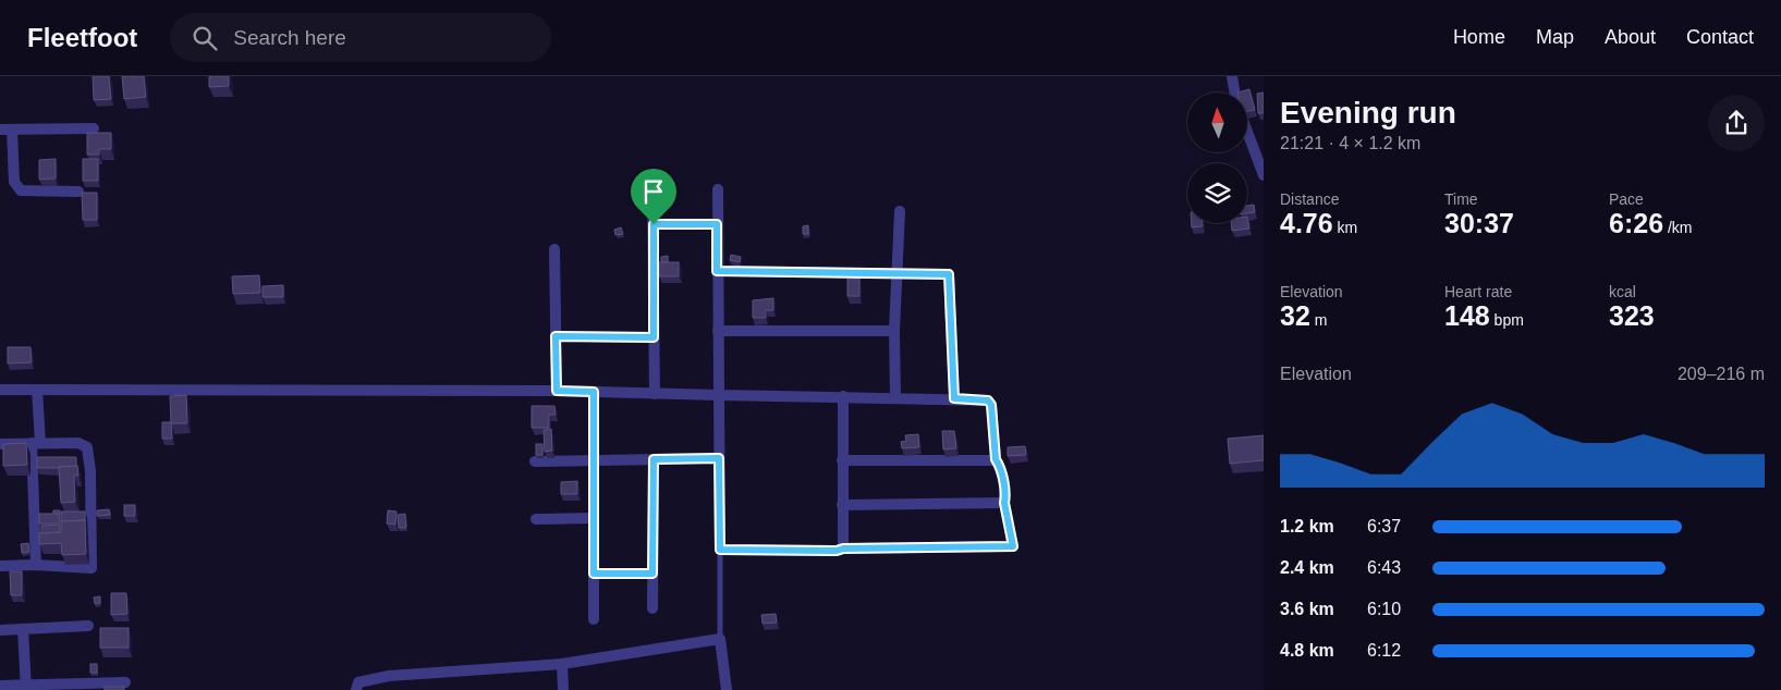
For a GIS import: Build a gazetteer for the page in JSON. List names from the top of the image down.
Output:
{
  "north": "top",
  "page": {
    "header": "Fleetfoot",
    "search": "Search here",
    "nav": [
      "Home",
      "Map",
      "About",
      "Contact"
    ],
    "heading": ["Evening run", "21:21 · 4 × 1.2 km"],
    "stats": [
      ["Distance", "4.76 km"],
      ["Time", "30:37"],
      ["Pace", "6:26 /km"],
      ["Elevation", "32 m"],
      ["Heart rate", "148 bpm"],
      ["kcal", "323"]
    ],
    "chart": ["Elevation", "209–216 m"],
    "list": [
      {
        "name": "1.2 km",
        "note": "6:37"
      },
      {
        "name": "2.4 km",
        "note": "6:43"
      },
      {
        "name": "3.6 km",
        "note": "6:10"
      },
      {
        "name": "4.8 km",
        "note": "6:12"
      }
    ]
  }
}
